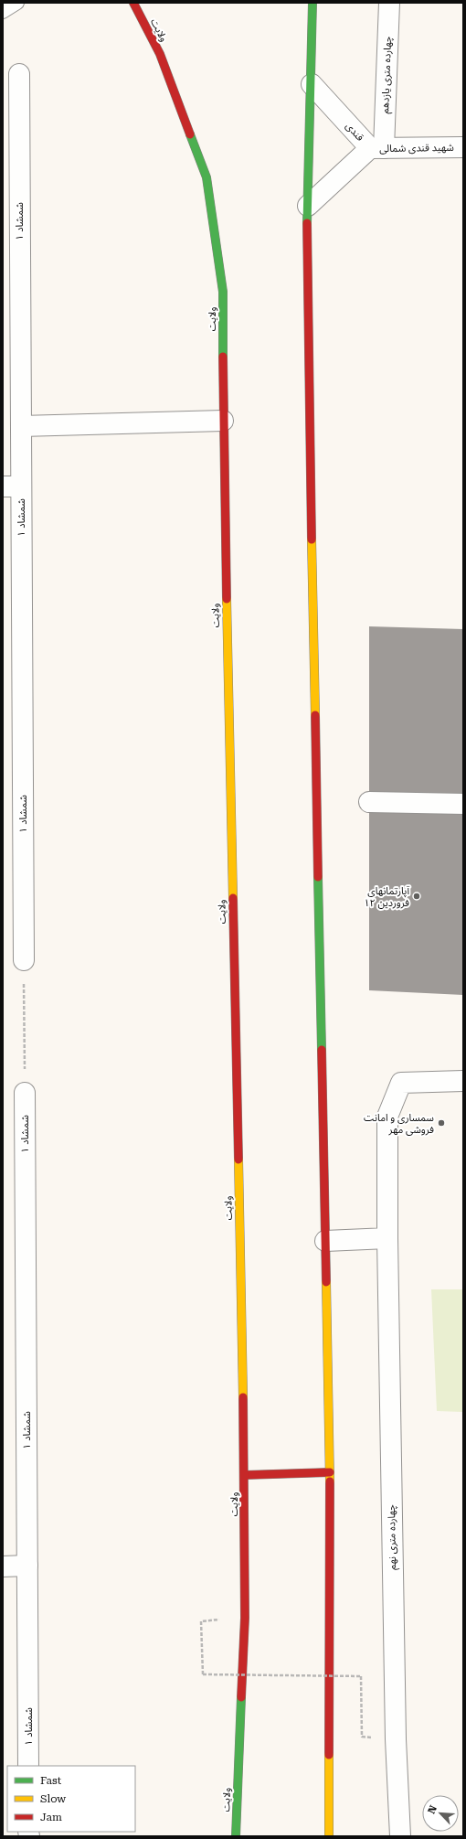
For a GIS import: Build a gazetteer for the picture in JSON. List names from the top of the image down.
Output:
{
  "streets": {
    "main road": ["ولایت"],
    "street": [
      "چهارده متری یازدهم",
      "قندی",
      "شهید قندی شمالی",
      "شمشاد ۱",
      "چهارده متری نهم"
    ]
  },
  "crossings": [
    ["چهارده متری یازدهم", "قندی"],
    ["چهارده متری یازدهم", "شهید قندی شمالی"],
    ["قندی", "شهید قندی شمالی"]
  ],
  "places": ["آپارتمانهای ۱۲ فروردین", "سمساری و امانت فروشی مهر"],
  "legend": ["Fast", "Slow", "Jam"],
  "north": "top left"
}
